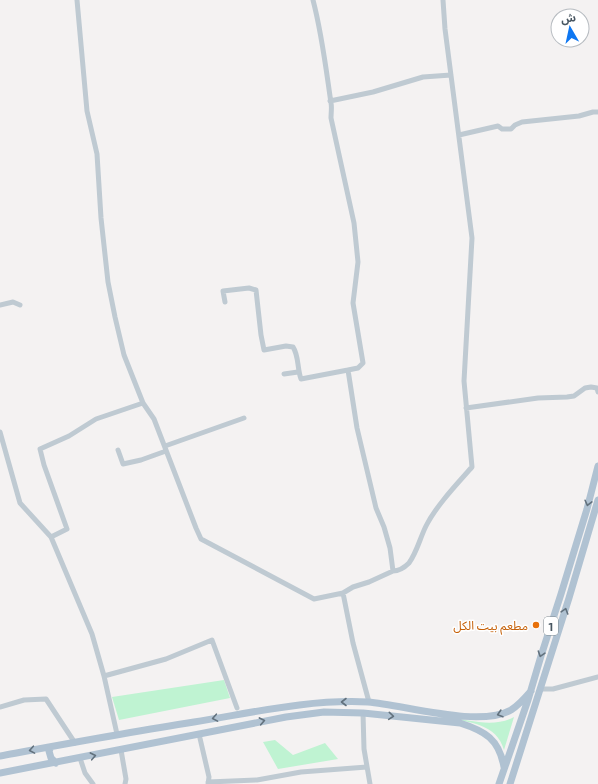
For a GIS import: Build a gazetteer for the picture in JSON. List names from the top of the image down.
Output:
{
  "streets": {
    "main road": ["1"]
  },
  "places": ["مطعم بيت الكل"],
  "north": "top"
}
